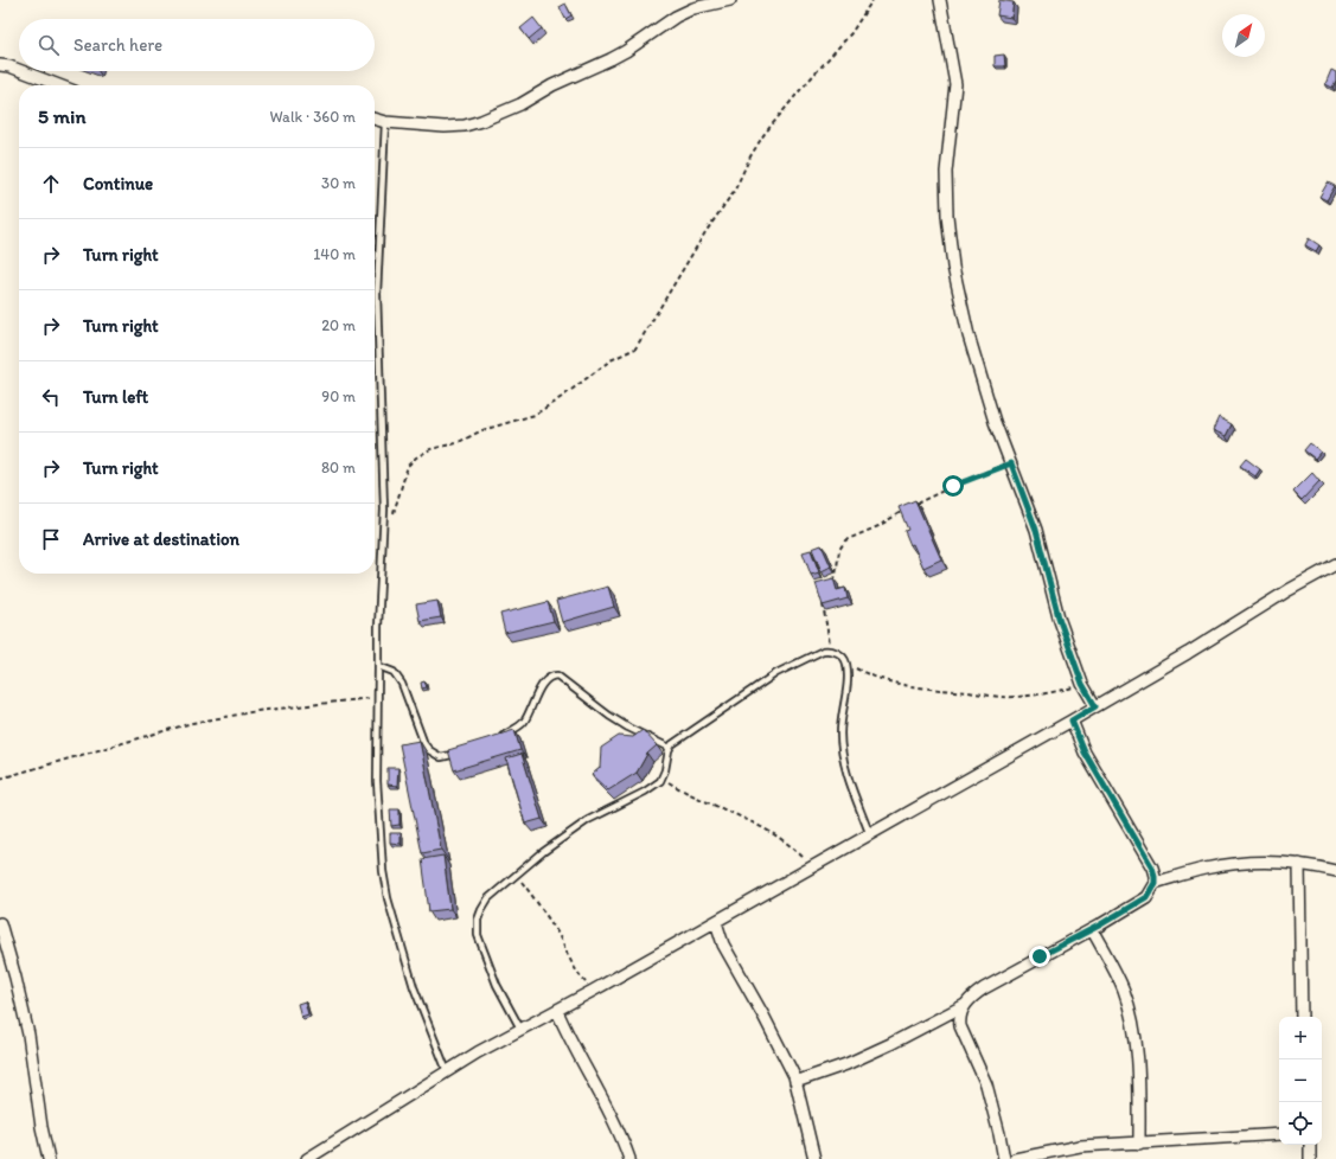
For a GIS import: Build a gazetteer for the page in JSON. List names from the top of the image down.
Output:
{
  "north": "top right",
  "page": {
    "search": "Search here",
    "heading": ["5 min", "Walk · 360 m"],
    "list": [
      ["Continue", "30 m"],
      ["Turn right", "140 m"],
      ["Turn right", "20 m"],
      ["Turn left", "90 m"],
      ["Turn right", "80 m"],
      "Arrive at destination"
    ],
    "map_buttons": ["+", "−"]
  }
}
